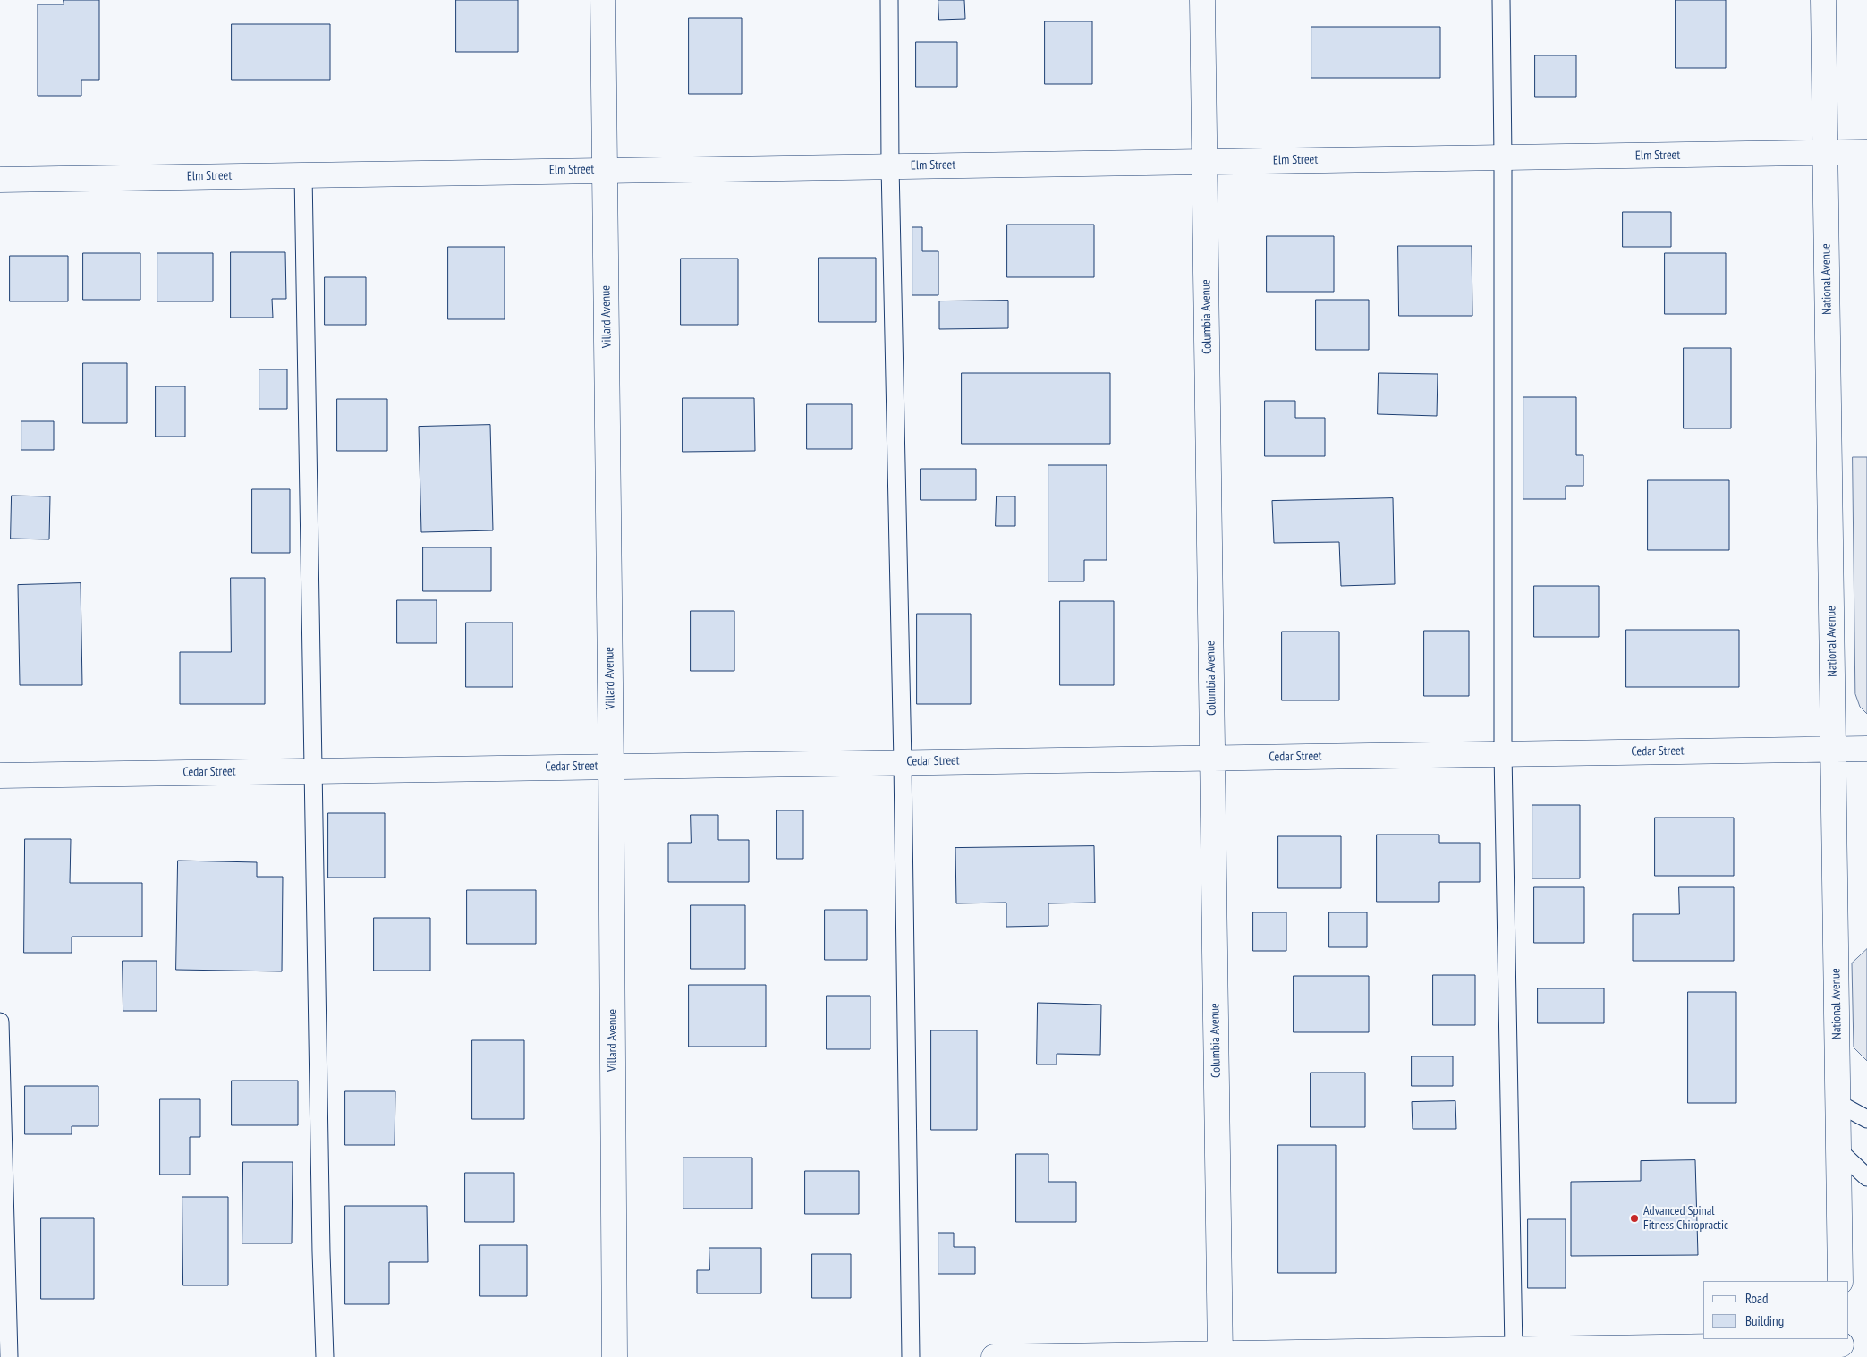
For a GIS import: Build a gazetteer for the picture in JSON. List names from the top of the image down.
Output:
{
  "streets": {
    "street": [
      "Elm Street",
      "National Avenue",
      "Villard Avenue",
      "Columbia Avenue",
      "Cedar Street"
    ]
  },
  "crossings": [
    ["Elm Street", "National Avenue"],
    ["Elm Street", "Villard Avenue"],
    ["Elm Street", "Columbia Avenue"],
    ["National Avenue", "Cedar Street"],
    ["Villard Avenue", "Cedar Street"],
    ["Columbia Avenue", "Cedar Street"]
  ],
  "places": ["Advanced Spinal Fitness Chiropractic"],
  "legend": ["Road", "Building"]
}
